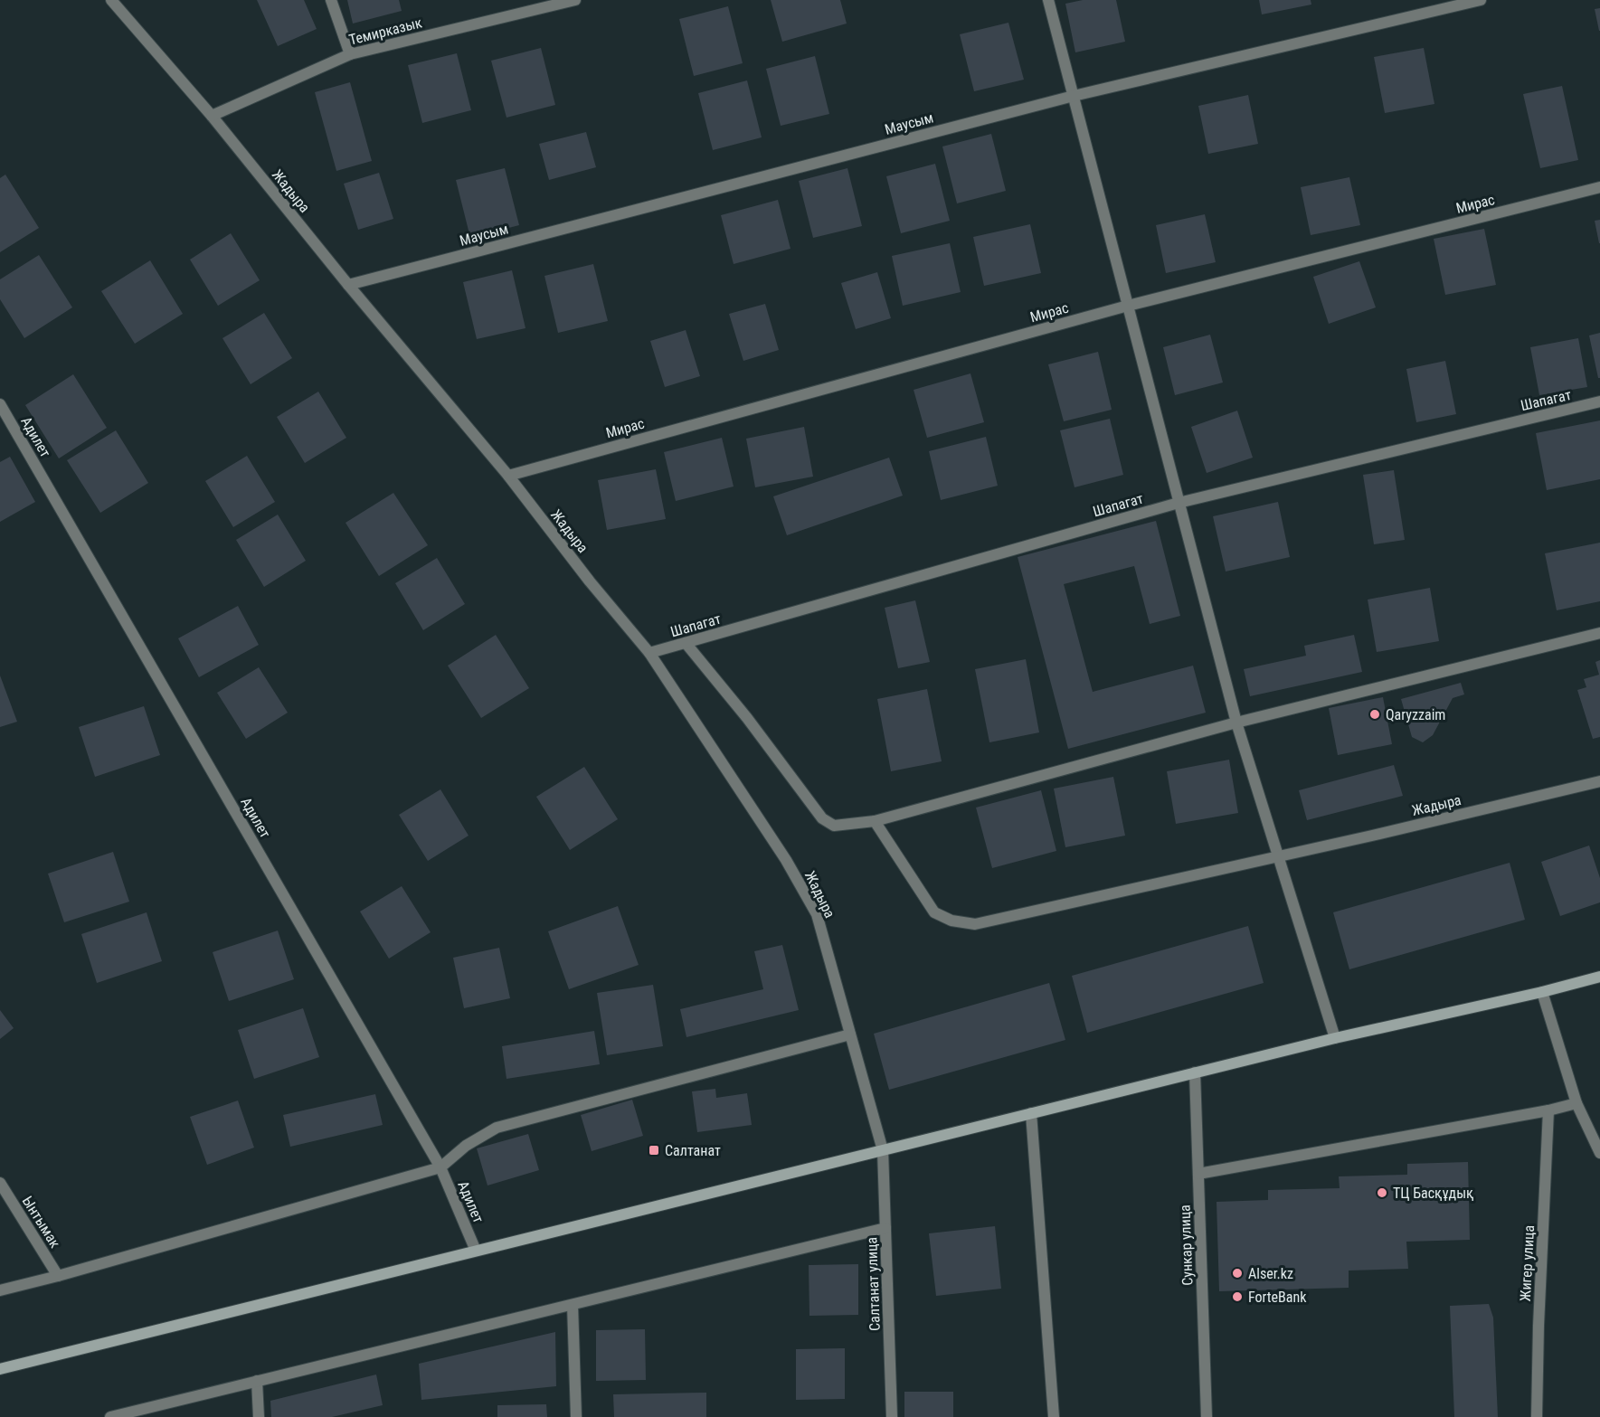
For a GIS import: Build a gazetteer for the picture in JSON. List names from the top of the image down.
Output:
{
  "streets": {
    "street": [
      "Темирказык",
      "Маусым",
      "Жадыра",
      "Мирас",
      "Шапагат",
      "Адилет",
      "Ынтымак",
      "Сункар улица",
      "Жигер улица",
      "Салтанат улица"
    ]
  },
  "crossings": [
    ["Темирказык", "Жадыра"],
    ["Маусым", "Жадыра"],
    ["Жадыра", "Мирас"],
    ["Жадыра", "Шапагат"],
    ["Жадыра", "Салтанат улица"]
  ],
  "places": {
    "other": [
      "Qaryzzaim",
      "ТЦ Басқұдық",
      "Alser.kz",
      "ForteBank"
    ],
    "transit": ["Салтанат"]
  }
}
